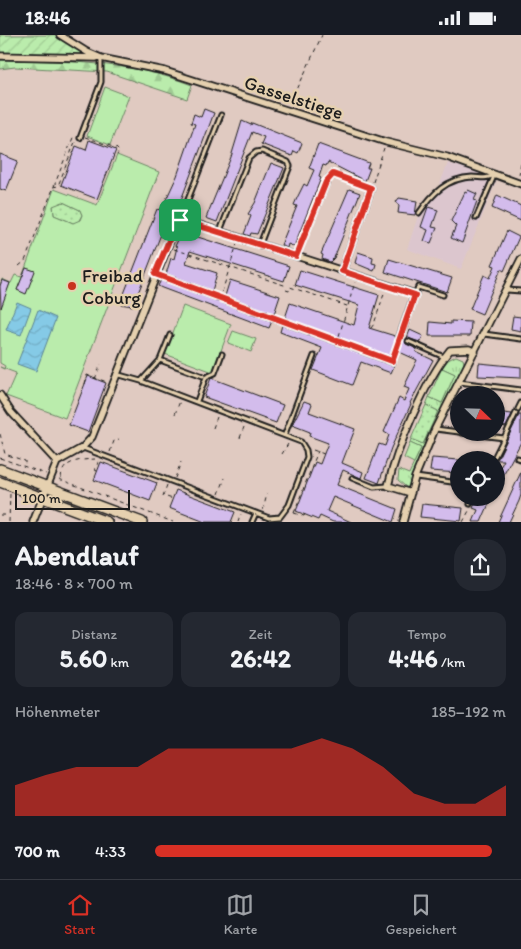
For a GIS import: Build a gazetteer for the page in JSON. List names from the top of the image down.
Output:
{
  "streets": {
    "street": ["Gasselstiege"]
  },
  "places": ["Freibad Coburg"],
  "scale_bar": "100 m",
  "north": "bottom right",
  "page": {
    "status": "18:46",
    "scale": "100 m",
    "heading": ["Abendlauf", "18:46 · 8 × 700 m"],
    "stats": [
      ["Distanz", "5.60 km"],
      ["Zeit", "26:42"],
      ["Tempo", "4:46 /km"]
    ],
    "chart": ["Höhenmeter", "185–192 m"],
    "list": [
      {
        "name": "700 m",
        "note": "4:33"
      }
    ],
    "tabs": ["Start", "Karte", "Gespeichert"]
  }
}
